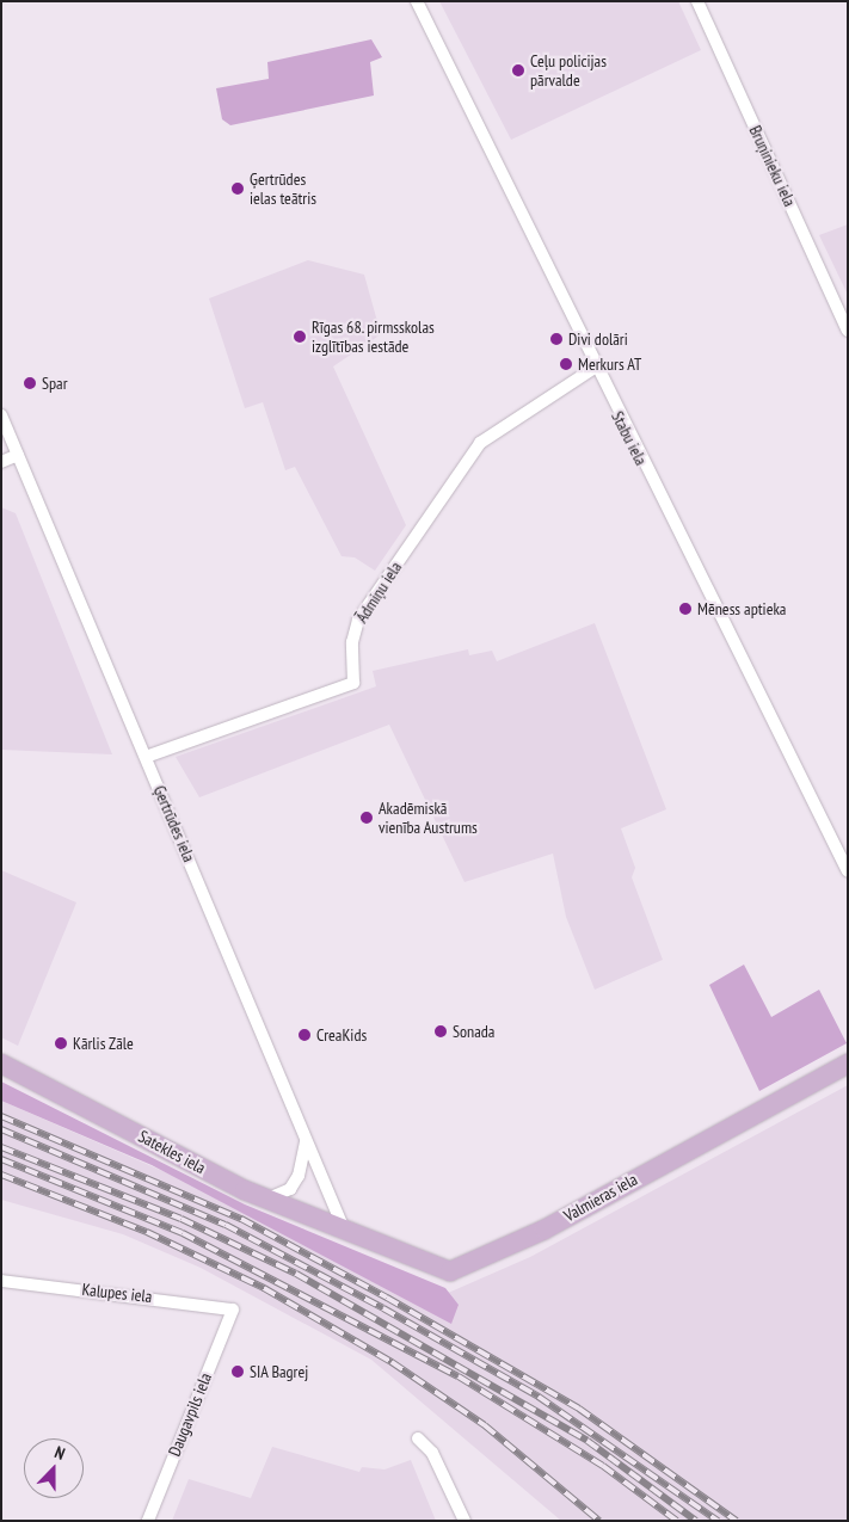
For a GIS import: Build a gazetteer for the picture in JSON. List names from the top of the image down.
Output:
{
  "streets": {
    "main road": ["Satekles iela", "Valmieras iela"],
    "street": [
      "Bruņinieku iela",
      "Stabu iela",
      "Ādmiņu iela",
      "Ģertrūdes iela",
      "Kalupes iela",
      "Daugavpils iela"
    ]
  },
  "crossings": [
    ["Stabu iela", "Ādmiņu iela"],
    ["Ādmiņu iela", "Ģertrūdes iela"],
    ["Ģertrūdes iela", "Satekles iela"],
    ["Ģertrūdes iela", "Valmieras iela"],
    ["Satekles iela", "Valmieras iela"],
    ["Kalupes iela", "Daugavpils iela"]
  ],
  "places": [
    "Ceļu policijas pārvalde",
    "Ģertrūdes ielas teātris",
    "Rīgas 68. pirmsskolas izglītības iestāde",
    "Divi dolāri",
    "Merkurs AT",
    "Spar",
    "Mēness aptieka",
    "Akadēmiskā vienība Austrums",
    "Sonada",
    "CreaKids",
    "Kārlis Zāle",
    "SIA Bagrej"
  ],
  "north": "top"
}
